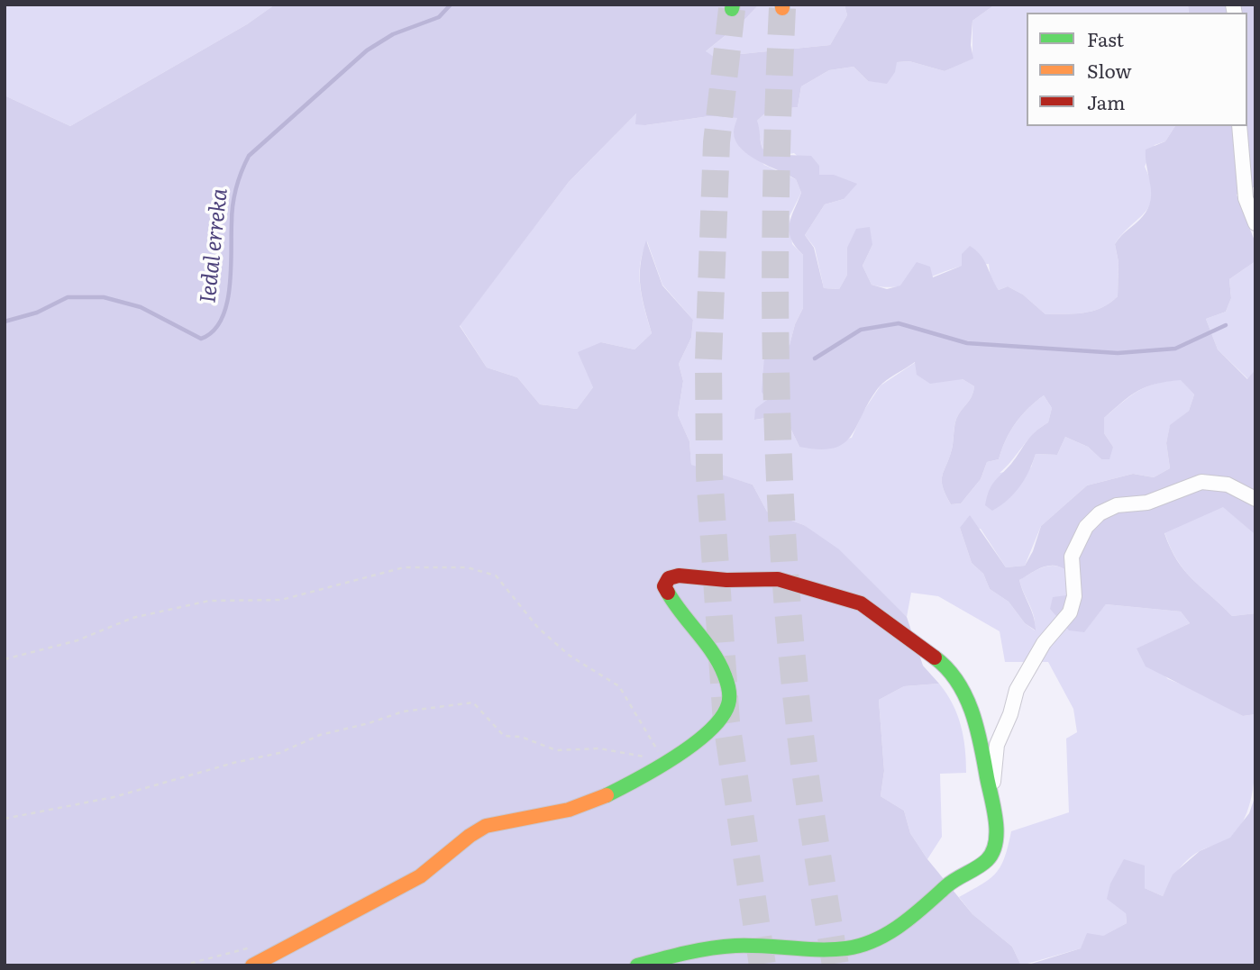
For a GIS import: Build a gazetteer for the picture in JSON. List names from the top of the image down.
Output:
{
  "water": ["Iedal erreka"],
  "legend": ["Fast", "Slow", "Jam"]
}
